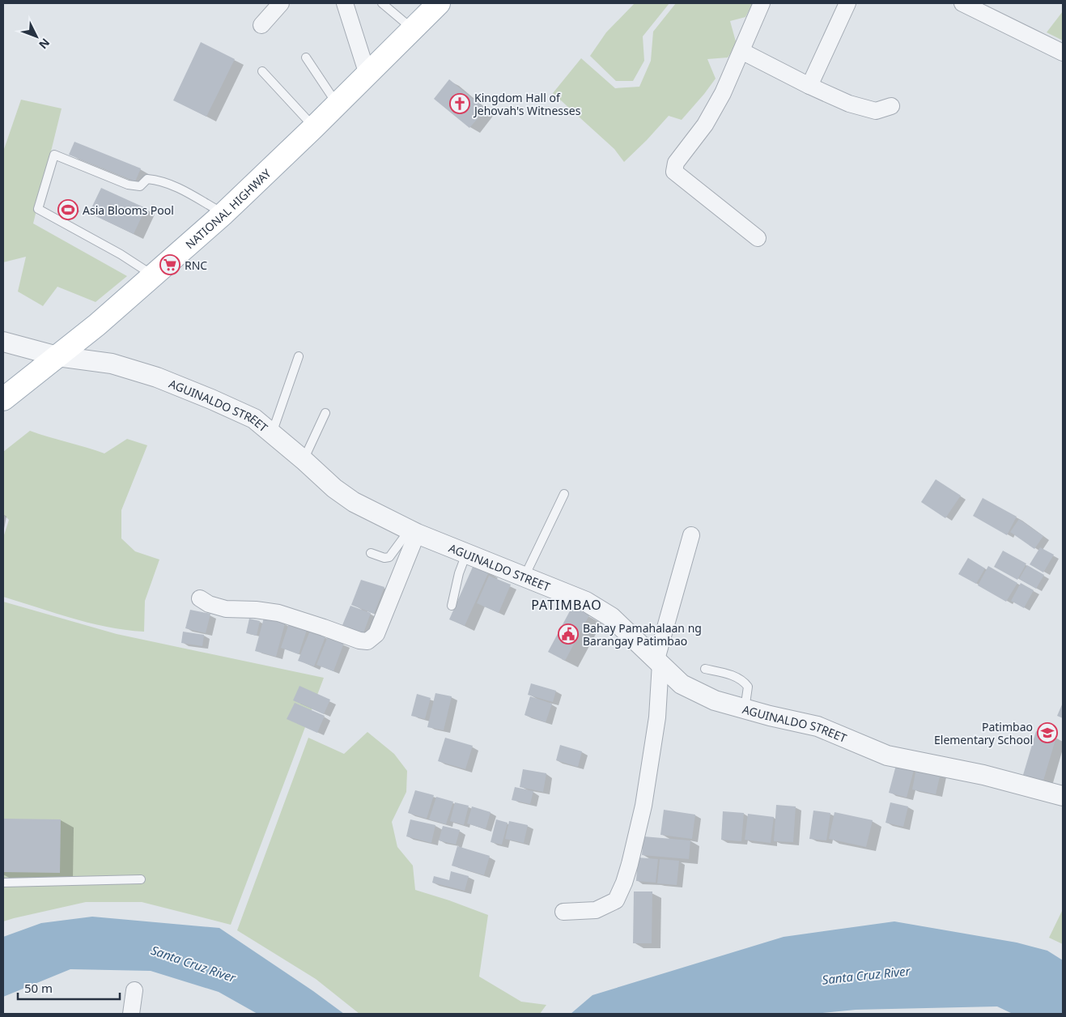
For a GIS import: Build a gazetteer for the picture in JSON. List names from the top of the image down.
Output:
{
  "streets": {
    "main road": ["NATIONAL HIGHWAY"],
    "street": ["AGUINALDO STREET"]
  },
  "crossings": [
    ["NATIONAL HIGHWAY", "AGUINALDO STREET"]
  ],
  "districts": ["PATIMBAO"],
  "water": ["Santa Cruz River"],
  "places": {
    "church": ["Kingdom Hall of Jehovah's Witnesses"],
    "sports": ["Asia Blooms Pool"],
    "supermarket": ["RNC"],
    "public building": ["Bahay Pamahalaan ng Barangay Patimbao"],
    "school or university": ["Patimbao Elementary School"]
  },
  "scale_bar": "50 m",
  "north": "bottom right"
}
